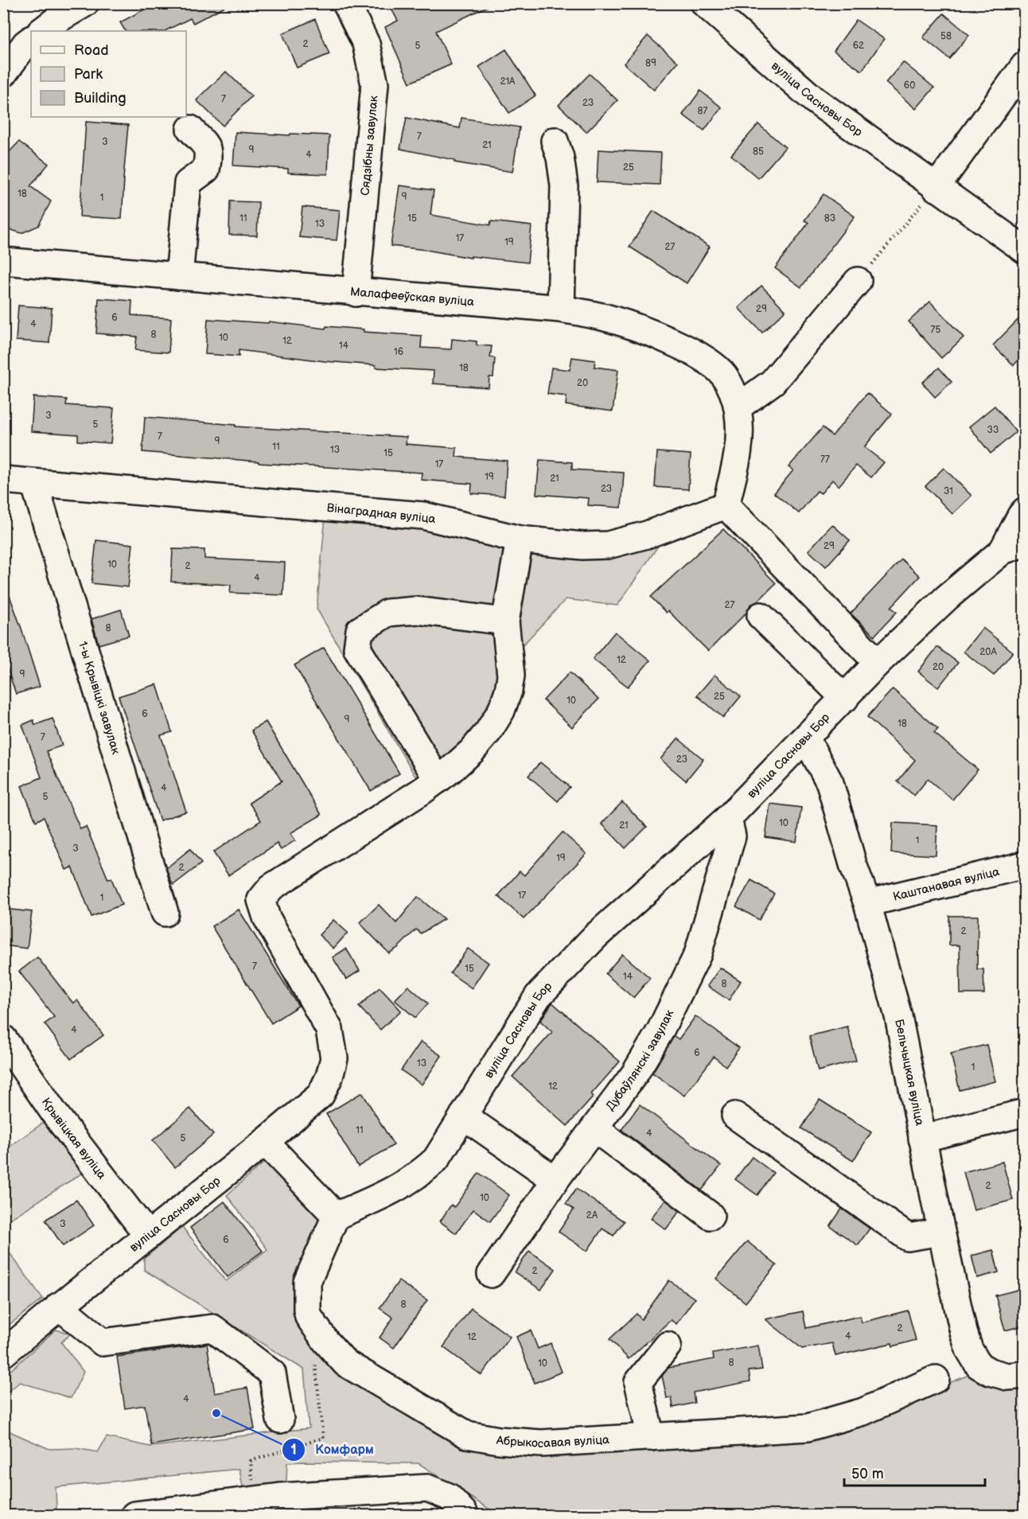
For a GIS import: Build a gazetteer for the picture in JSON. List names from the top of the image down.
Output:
{
  "streets": {
    "street": [
      "вуліца Сасновы Бор",
      "Сядзібны завулак",
      "Малафееўская вуліца",
      "Вінаградная вуліца",
      "1-ы Крывіцкі завулак",
      "Каштанавая вуліца",
      "Дубаўлянскі завулак",
      "Бельчыцкая вуліца",
      "Крывіцкая вуліца",
      "Абрыкосавая вуліца"
    ]
  },
  "crossings": [
    ["вуліца Сасновы Бор", "Дубаўлянскі завулак"],
    ["вуліца Сасновы Бор", "Бельчыцкая вуліца"],
    ["вуліца Сасновы Бор", "Крывіцкая вуліца"],
    ["вуліца Сасновы Бор", "Абрыкосавая вуліца"],
    ["Сядзібны завулак", "Малафееўская вуліца"],
    ["Малафееўская вуліца", "Вінаградная вуліца"],
    ["Вінаградная вуліца", "1-ы Крывіцкі завулак"],
    ["Каштанавая вуліца", "Бельчыцкая вуліца"]
  ],
  "places": ["Комфарм"],
  "house_numbers": [
    "58",
    "2",
    "5",
    "62",
    "89",
    "21А",
    "60",
    "7",
    "23",
    "87",
    "7",
    "3",
    "21",
    "9",
    "85",
    "4",
    "25",
    "18",
    "9",
    "1",
    "11",
    "15",
    "83",
    "13",
    "17",
    "19",
    "27",
    "29",
    "6",
    "4",
    "75",
    "8",
    "10",
    "12",
    "14",
    "16",
    "18",
    "20",
    "3",
    "5",
    "33",
    "7",
    "9",
    "11",
    "13",
    "15",
    "77",
    "17",
    "19",
    "21",
    "23",
    "31",
    "29",
    "10",
    "2",
    "4",
    "27",
    "8",
    "20А",
    "12",
    "20",
    "9",
    "25",
    "10",
    "6",
    "9",
    "18",
    "7",
    "23",
    "4",
    "5",
    "10",
    "21",
    "1",
    "3",
    "19",
    "2",
    "17",
    "1",
    "2",
    "7",
    "15",
    "14",
    "8",
    "4",
    "6",
    "13",
    "1",
    "12",
    "11",
    "4",
    "5",
    "2",
    "10",
    "2А",
    "3",
    "6",
    "2",
    "8",
    "2",
    "4",
    "12",
    "8",
    "10",
    "4"
  ],
  "legend": ["Road", "Park", "Building"],
  "scale_bar": "50 m"
}
